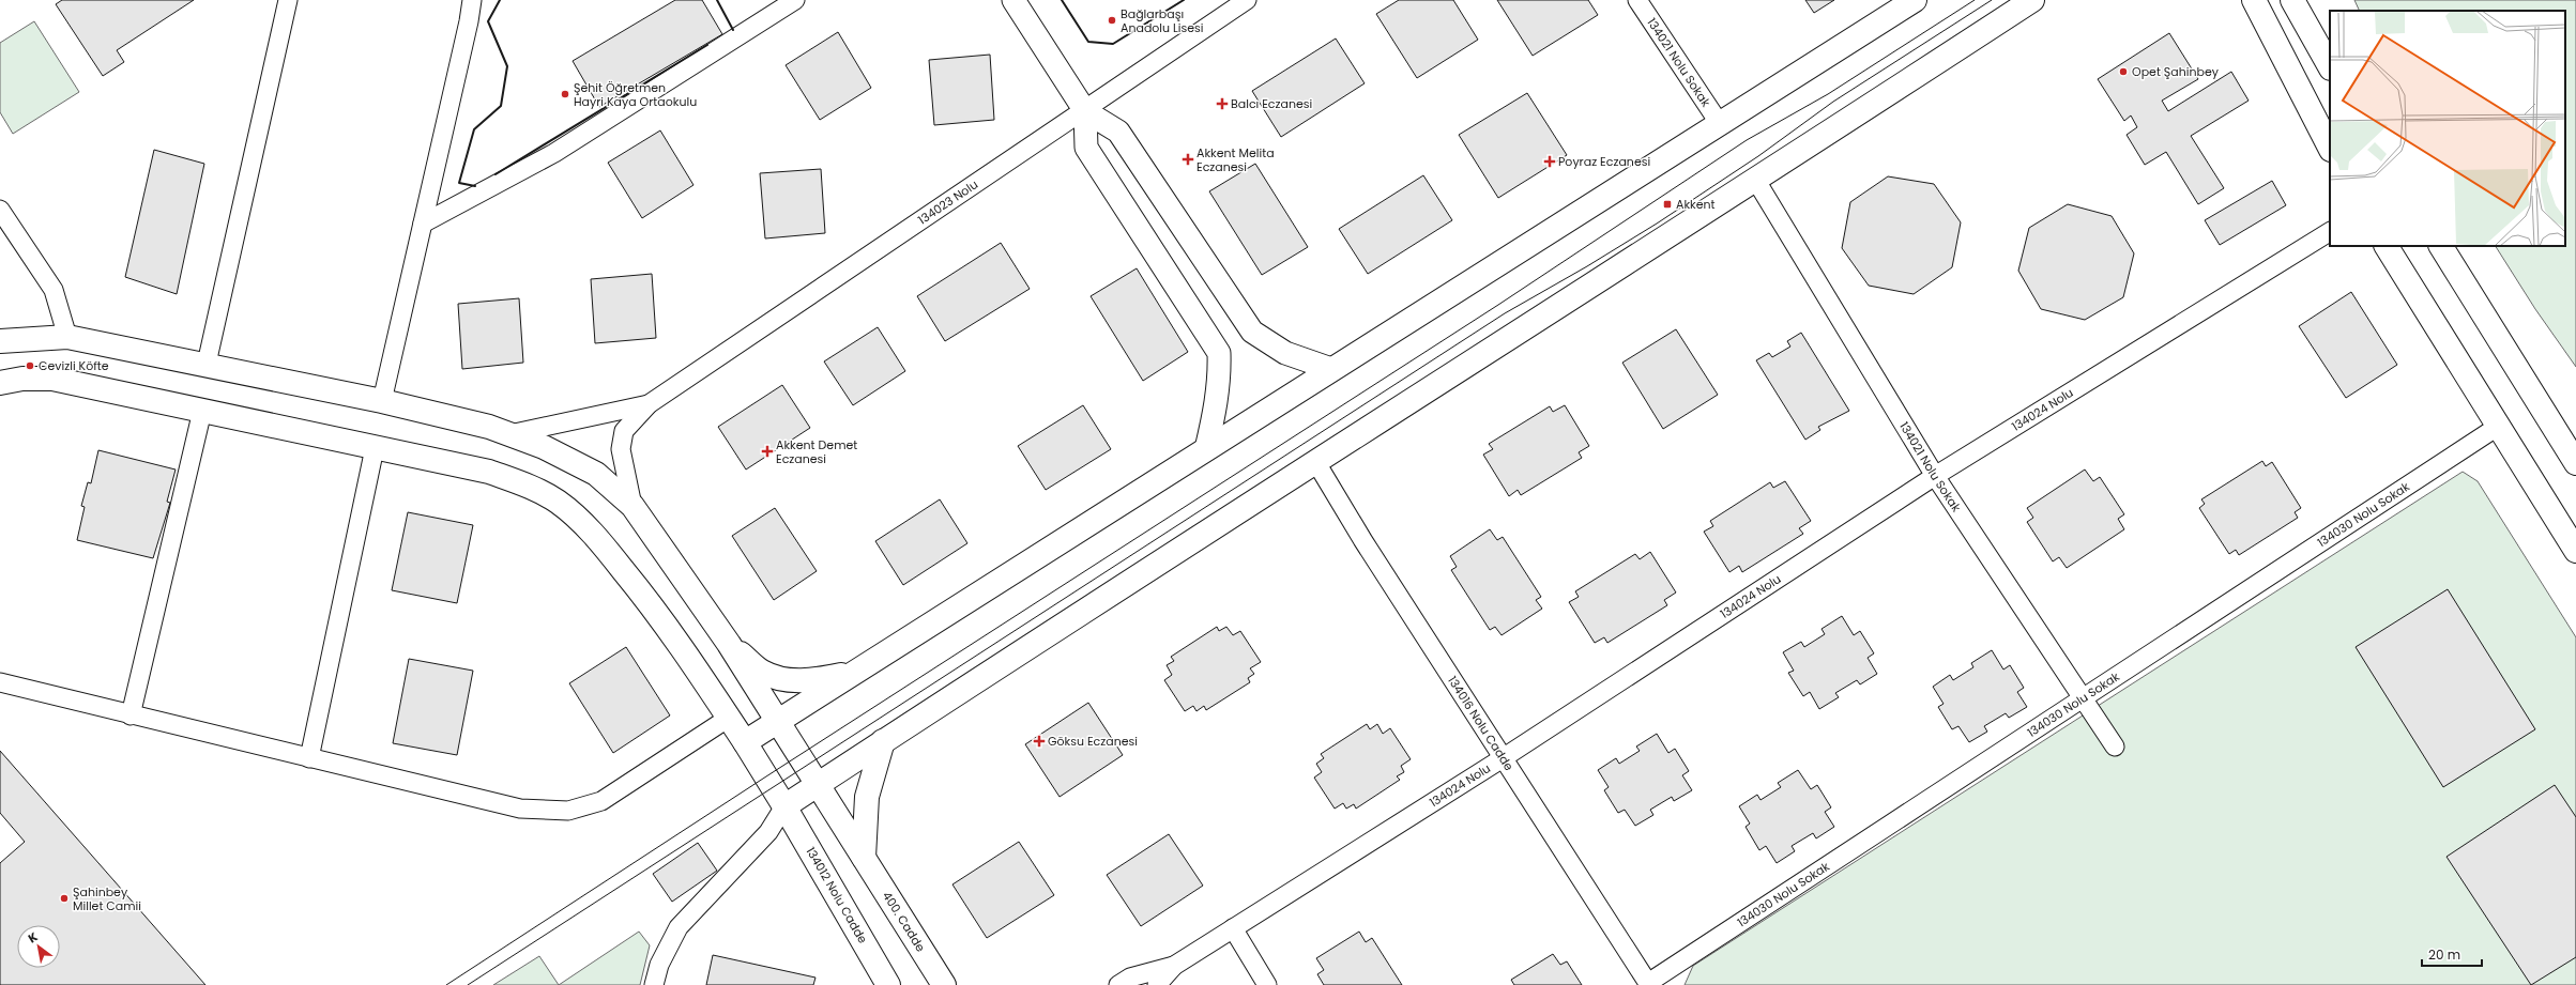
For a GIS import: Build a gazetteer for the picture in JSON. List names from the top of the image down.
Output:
{
  "streets": {
    "main road": ["134012 Nolu Cadde", "400. Cadde"],
    "street": [
      "134021 Nolu Sokak",
      "134023 Nolu",
      "134024 Nolu",
      "134030 Nolu Sokak",
      "134016 Nolu Cadde"
    ]
  },
  "crossings": [
    ["134021 Nolu Sokak", "134024 Nolu"],
    ["134021 Nolu Sokak", "134030 Nolu Sokak"],
    ["134024 Nolu", "134016 Nolu Cadde"],
    ["134030 Nolu Sokak", "134016 Nolu Cadde"]
  ],
  "places": {
    "other": [
      "Bağlarbaşı Anadolu Lisesi",
      "Opet Şahinbey",
      "Şehit Öğretmen Hayri Kaya Ortaokulu",
      "Cevizli Köfte",
      "Şahinbey Millet Camii"
    ],
    "health": [
      "Balcı Eczanesi",
      "Akkent Melita Eczanesi",
      "Poyraz Eczanesi",
      "Akkent Demet Eczanesi",
      "Göksu Eczanesi"
    ],
    "transit": ["Akkent"]
  },
  "scale_bar": "20 m",
  "north": "top left"
}
